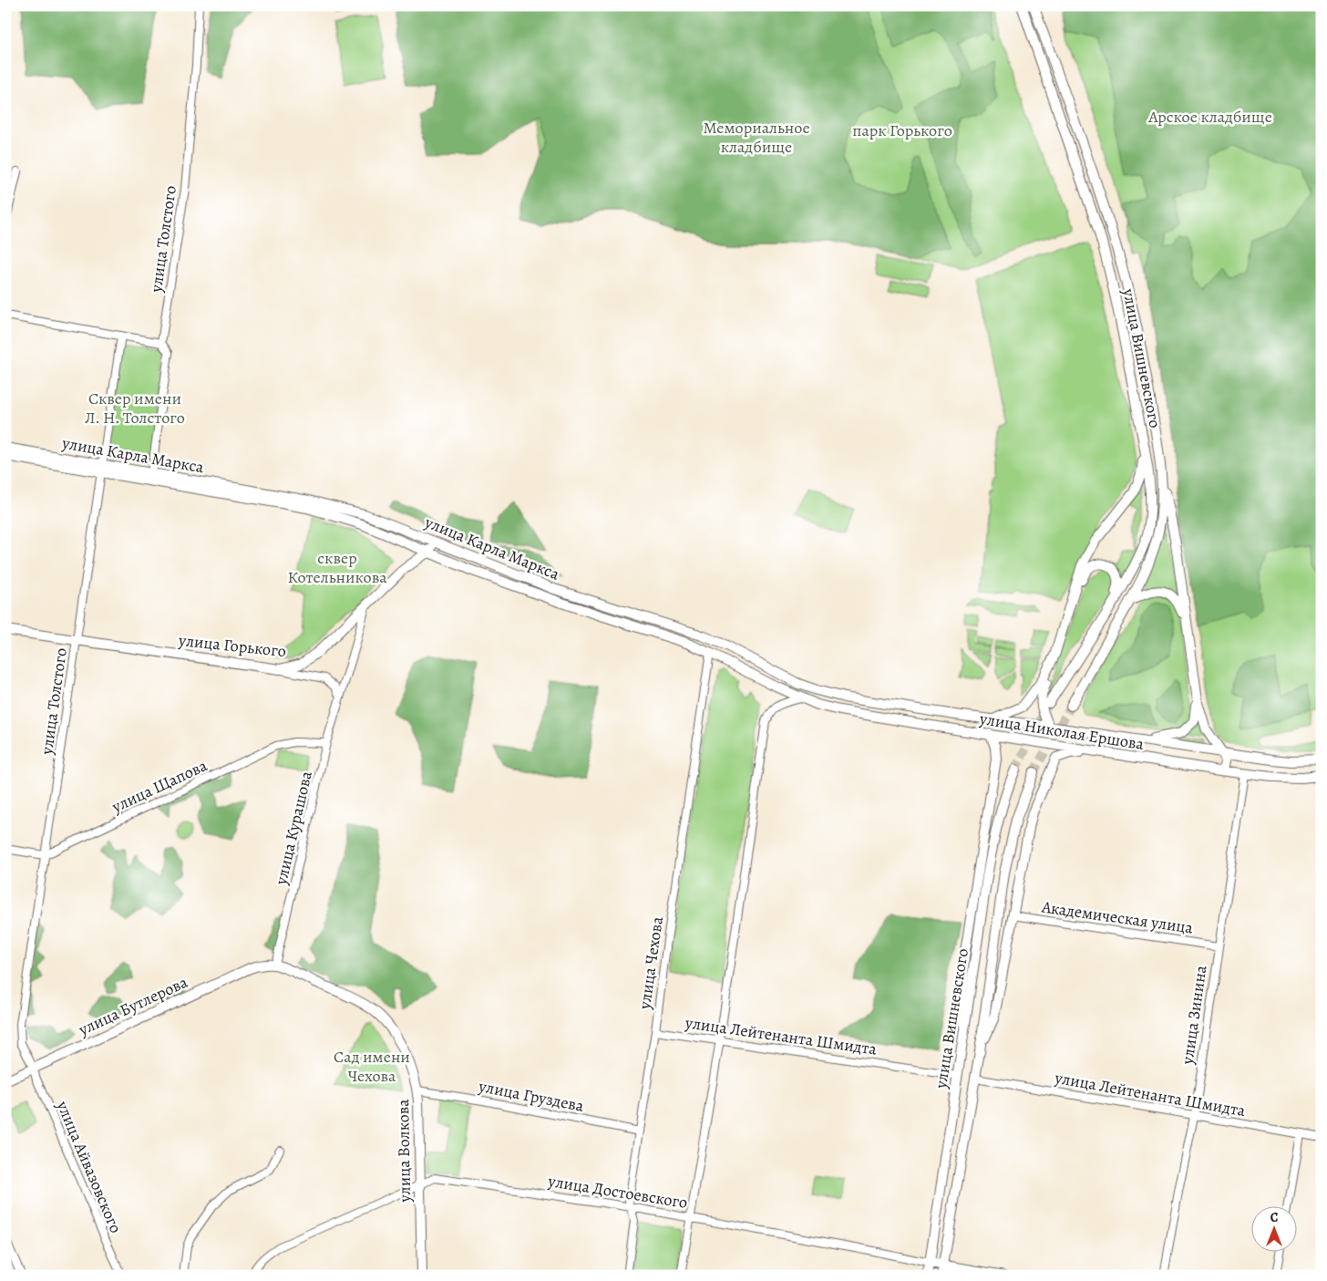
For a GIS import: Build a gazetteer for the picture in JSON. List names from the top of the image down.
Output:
{
  "streets": {
    "main road": [
      "улица Вишневского",
      "улица Карла Маркса",
      "улица Горького",
      "улица Николая Ершова",
      "улица Бутлерова",
      "улица Зинина",
      "улица Волкова",
      "улица Достоевского"
    ],
    "street": [
      "улица Толстого",
      "улица Щапова",
      "улица Курашова",
      "Академическая улица",
      "улица Чехова",
      "улица Лейтенанта Шмидта",
      "улица Груздева",
      "улица Айвазовского"
    ]
  },
  "crossings": [
    ["улица Толстого", "улица Карла Маркса"],
    ["улица Толстого", "улица Горького"],
    ["улица Толстого", "улица Щапова"],
    ["улица Толстого", "улица Бутлерова"],
    ["улица Толстого", "улица Айвазовского"],
    ["улица Вишневского", "улица Лейтенанта Шмидта"],
    ["улица Вишневского", "улица Достоевского"],
    ["улица Карла Маркса", "улица Горького"],
    ["улица Карла Маркса", "улица Николая Ершова"],
    ["улица Карла Маркса", "улица Чехова"],
    ["улица Горького", "улица Курашова"],
    ["улица Николая Ершова", "улица Зинина"],
    ["улица Щапова", "улица Курашова"],
    ["улица Курашова", "улица Бутлерова"],
    ["улица Курашова", "улица Волкова"],
    ["Академическая улица", "улица Зинина"],
    ["улица Чехова", "улица Лейтенанта Шмидта"],
    ["улица Чехова", "улица Груздева"],
    ["улица Чехова", "улица Достоевского"],
    ["улица Бутлерова", "улица Волкова"],
    ["улица Бутлерова", "улица Айвазовского"],
    ["улица Зинина", "улица Лейтенанта Шмидта"],
    ["улица Груздева", "улица Волкова"],
    ["улица Волкова", "улица Достоевского"]
  ],
  "parks": [
    "Арское кладбище",
    "Мемориальное кладбище",
    "парк Горького",
    "Сквер имени Л. Н. Толстого",
    "сквер Котельникова",
    "Сад имени Чехова"
  ],
  "north": "top"
}
